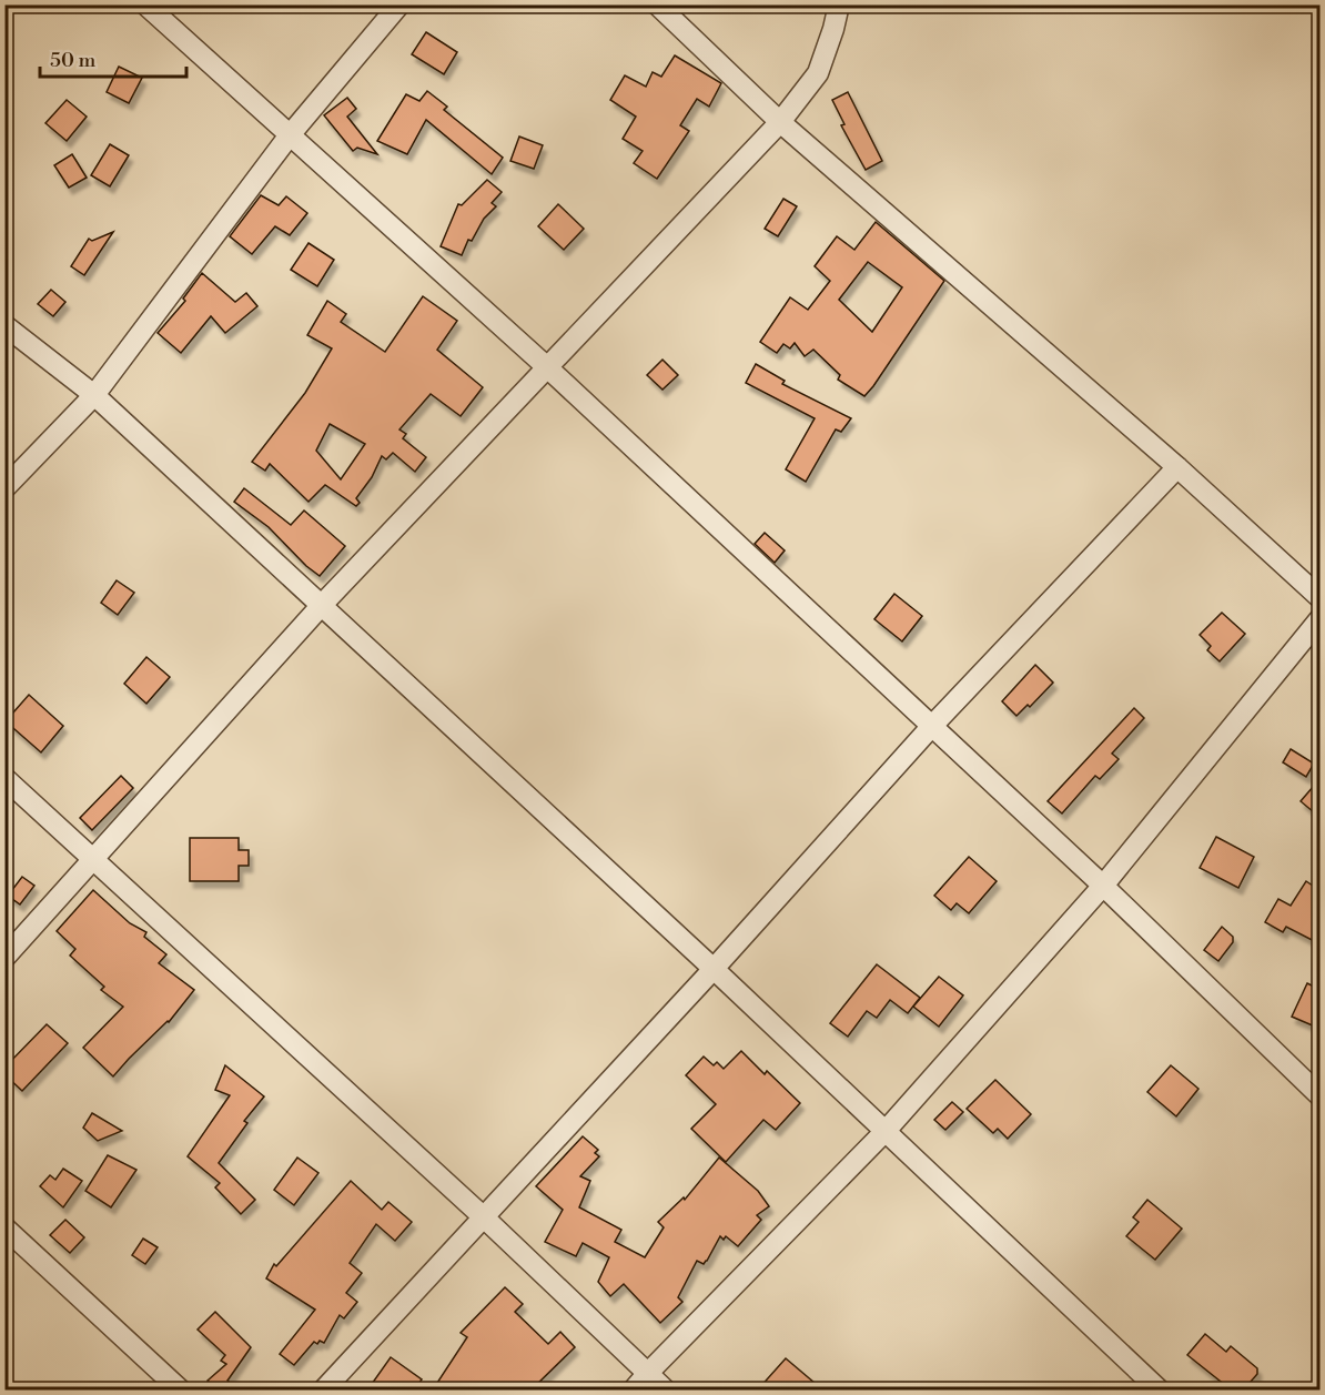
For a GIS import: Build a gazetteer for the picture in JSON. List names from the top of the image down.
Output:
{
  "scale_bar": "50 m"
}
